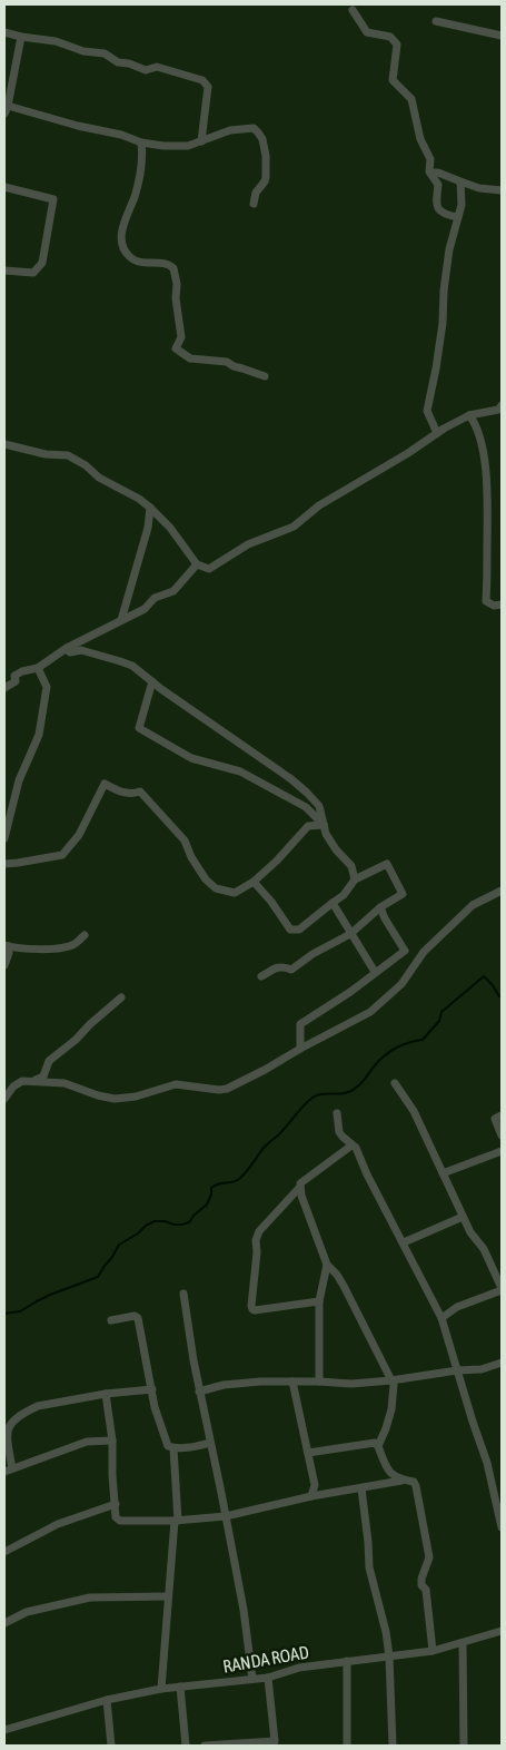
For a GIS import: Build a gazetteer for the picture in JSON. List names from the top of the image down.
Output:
{
  "streets": {
    "street": ["RANDA ROAD"]
  }
}
